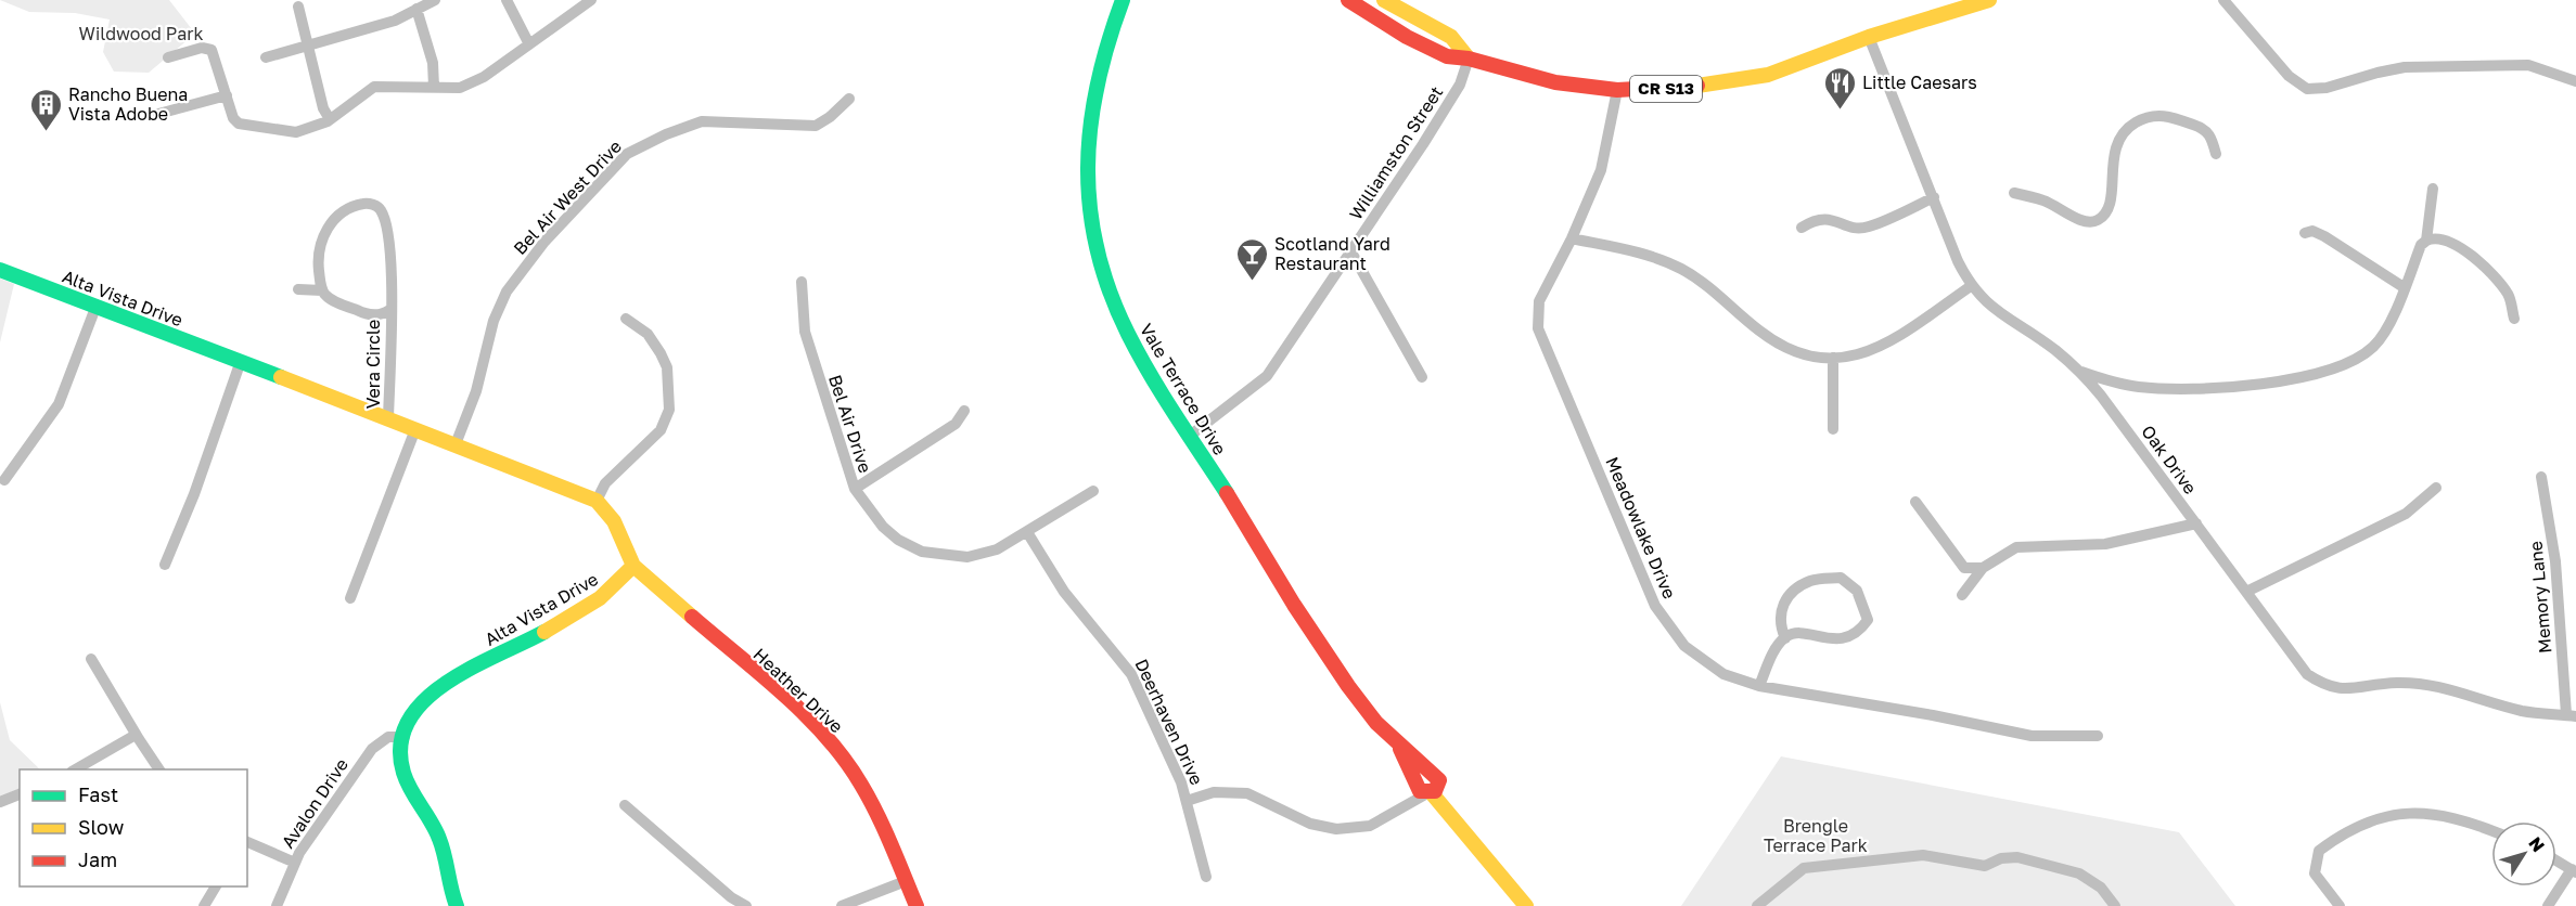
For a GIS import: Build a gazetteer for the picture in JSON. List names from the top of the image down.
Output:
{
  "streets": {
    "main road": [
      "CR S13",
      "Alta Vista Drive",
      "Vale Terrace Drive",
      "Heather Drive"
    ],
    "street": [
      "Williamston Street",
      "Bel Air West Drive",
      "Vera Circle",
      "Bel Air Drive",
      "Oak Drive",
      "Meadowlake Drive",
      "Memory Lane",
      "Deerhaven Drive",
      "Avalon Drive"
    ]
  },
  "crossings": [
    ["CR S13", "Williamston Street"],
    ["CR S13", "Oak Drive"],
    ["CR S13", "Meadowlake Drive"],
    ["Williamston Street", "Vale Terrace Drive"],
    ["Bel Air West Drive", "Alta Vista Drive"],
    ["Alta Vista Drive", "Vera Circle"],
    ["Alta Vista Drive", "Heather Drive"],
    ["Alta Vista Drive", "Avalon Drive"],
    ["Bel Air Drive", "Deerhaven Drive"],
    ["Oak Drive", "Memory Lane"]
  ],
  "parks": ["Wildwood Park", "Brengle Terrace Park"],
  "places": {
    "restaurant": ["Little Caesars"],
    "building": ["Rancho Buena Vista Adobe"],
    "bar": ["Scotland Yard Restaurant"]
  },
  "legend": ["Fast", "Slow", "Jam"],
  "north": "top right"
}
